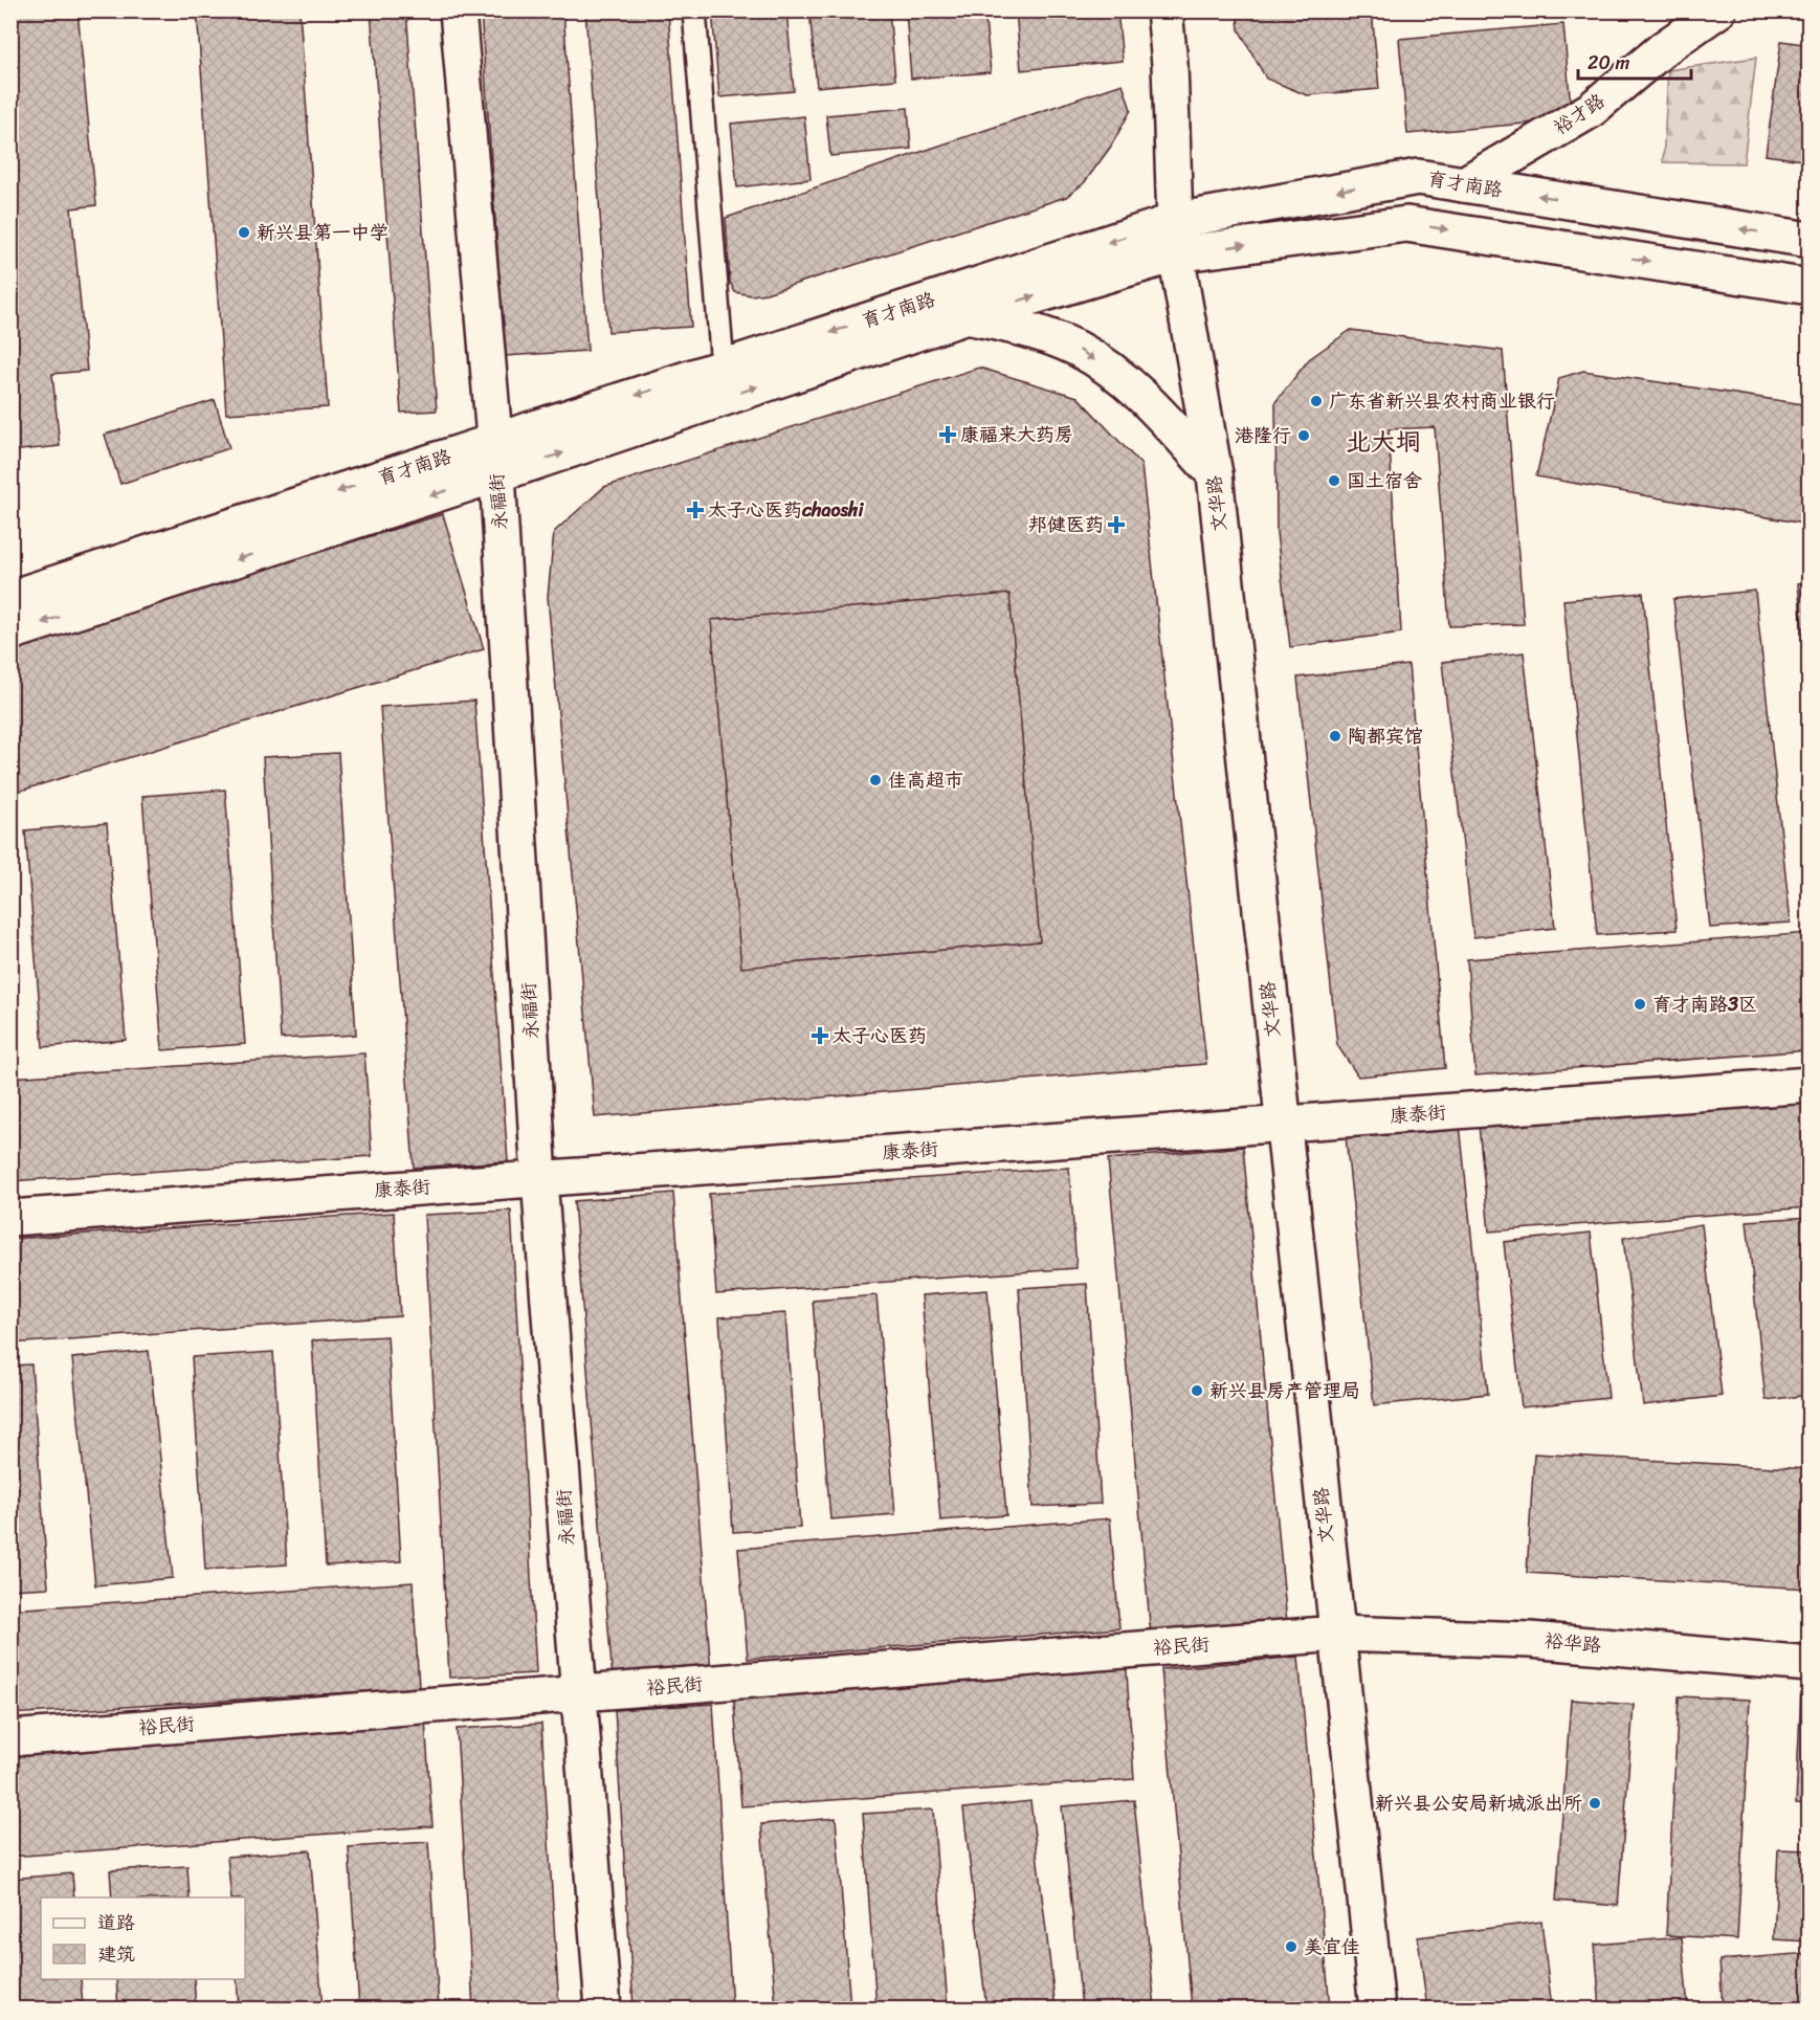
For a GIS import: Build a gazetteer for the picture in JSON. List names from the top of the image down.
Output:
{
  "streets": {
    "street": [
      "裕才路",
      "育才南路",
      "永福街",
      "文华路",
      "康泰街",
      "裕华路",
      "裕民街"
    ]
  },
  "crossings": [
    ["裕才路", "育才南路"],
    ["育才南路", "永福街"],
    ["育才南路", "文华路"],
    ["永福街", "康泰街"],
    ["永福街", "裕民街"],
    ["文华路", "康泰街"],
    ["文华路", "裕华路"],
    ["文华路", "裕民街"],
    ["裕华路", "裕民街"]
  ],
  "districts": ["北大垌"],
  "places": {
    "other": [
      "新兴县第一中学",
      "广东省新兴县农村商业银行",
      "港隆行",
      "国土宿舍",
      "陶都宾馆",
      "佳高超市",
      "育才南路3区",
      "新兴县房产管理局",
      "新兴县公安局新城派出所",
      "美宜佳"
    ],
    "health": [
      "康福来大药房",
      "太子心医药chaoshi",
      "邦健医药",
      "太子心医药"
    ]
  },
  "legend": ["道路", "建筑"],
  "scale_bar": "20 m"
}
